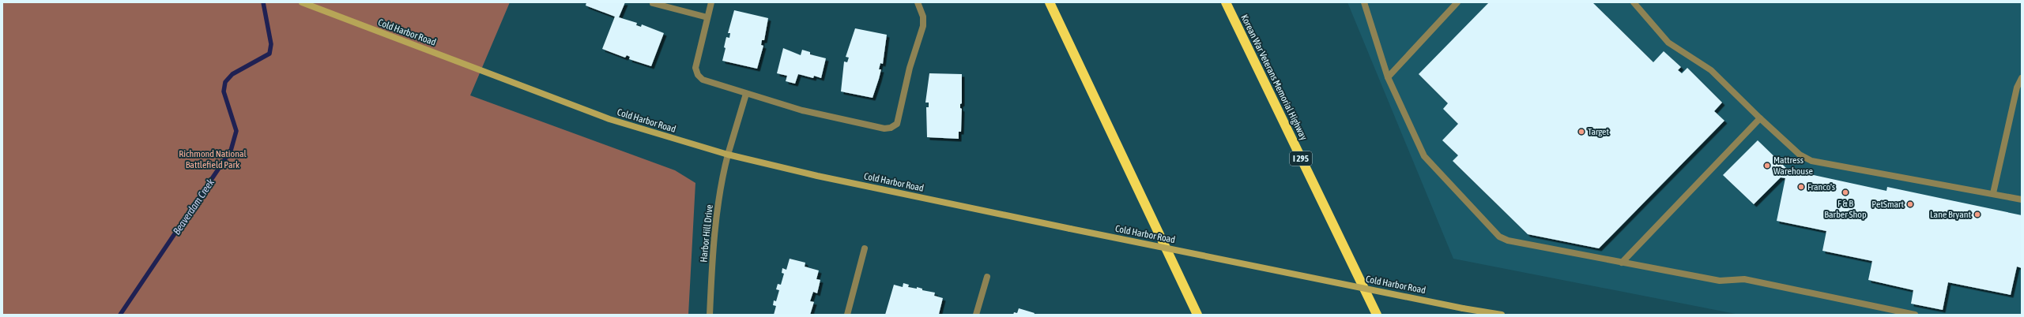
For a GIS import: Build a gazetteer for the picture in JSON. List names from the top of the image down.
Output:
{
  "streets": {
    "highway": ["Korean War Veterans Memorial Highway", "I 295"],
    "main road": ["Cold Harbor Road"],
    "street": ["Harbor Hill Drive"]
  },
  "crossings": [
    ["Cold Harbor Road", "Harbor Hill Drive"]
  ],
  "water": ["Beaverdam Creek"],
  "parks": ["Richmond National Battlefield Park"],
  "places": [
    "Target",
    "Mattress Warehouse",
    "Franco's",
    "F & B Barber Shop",
    "PetSmart",
    "Lane Bryant"
  ]
}
